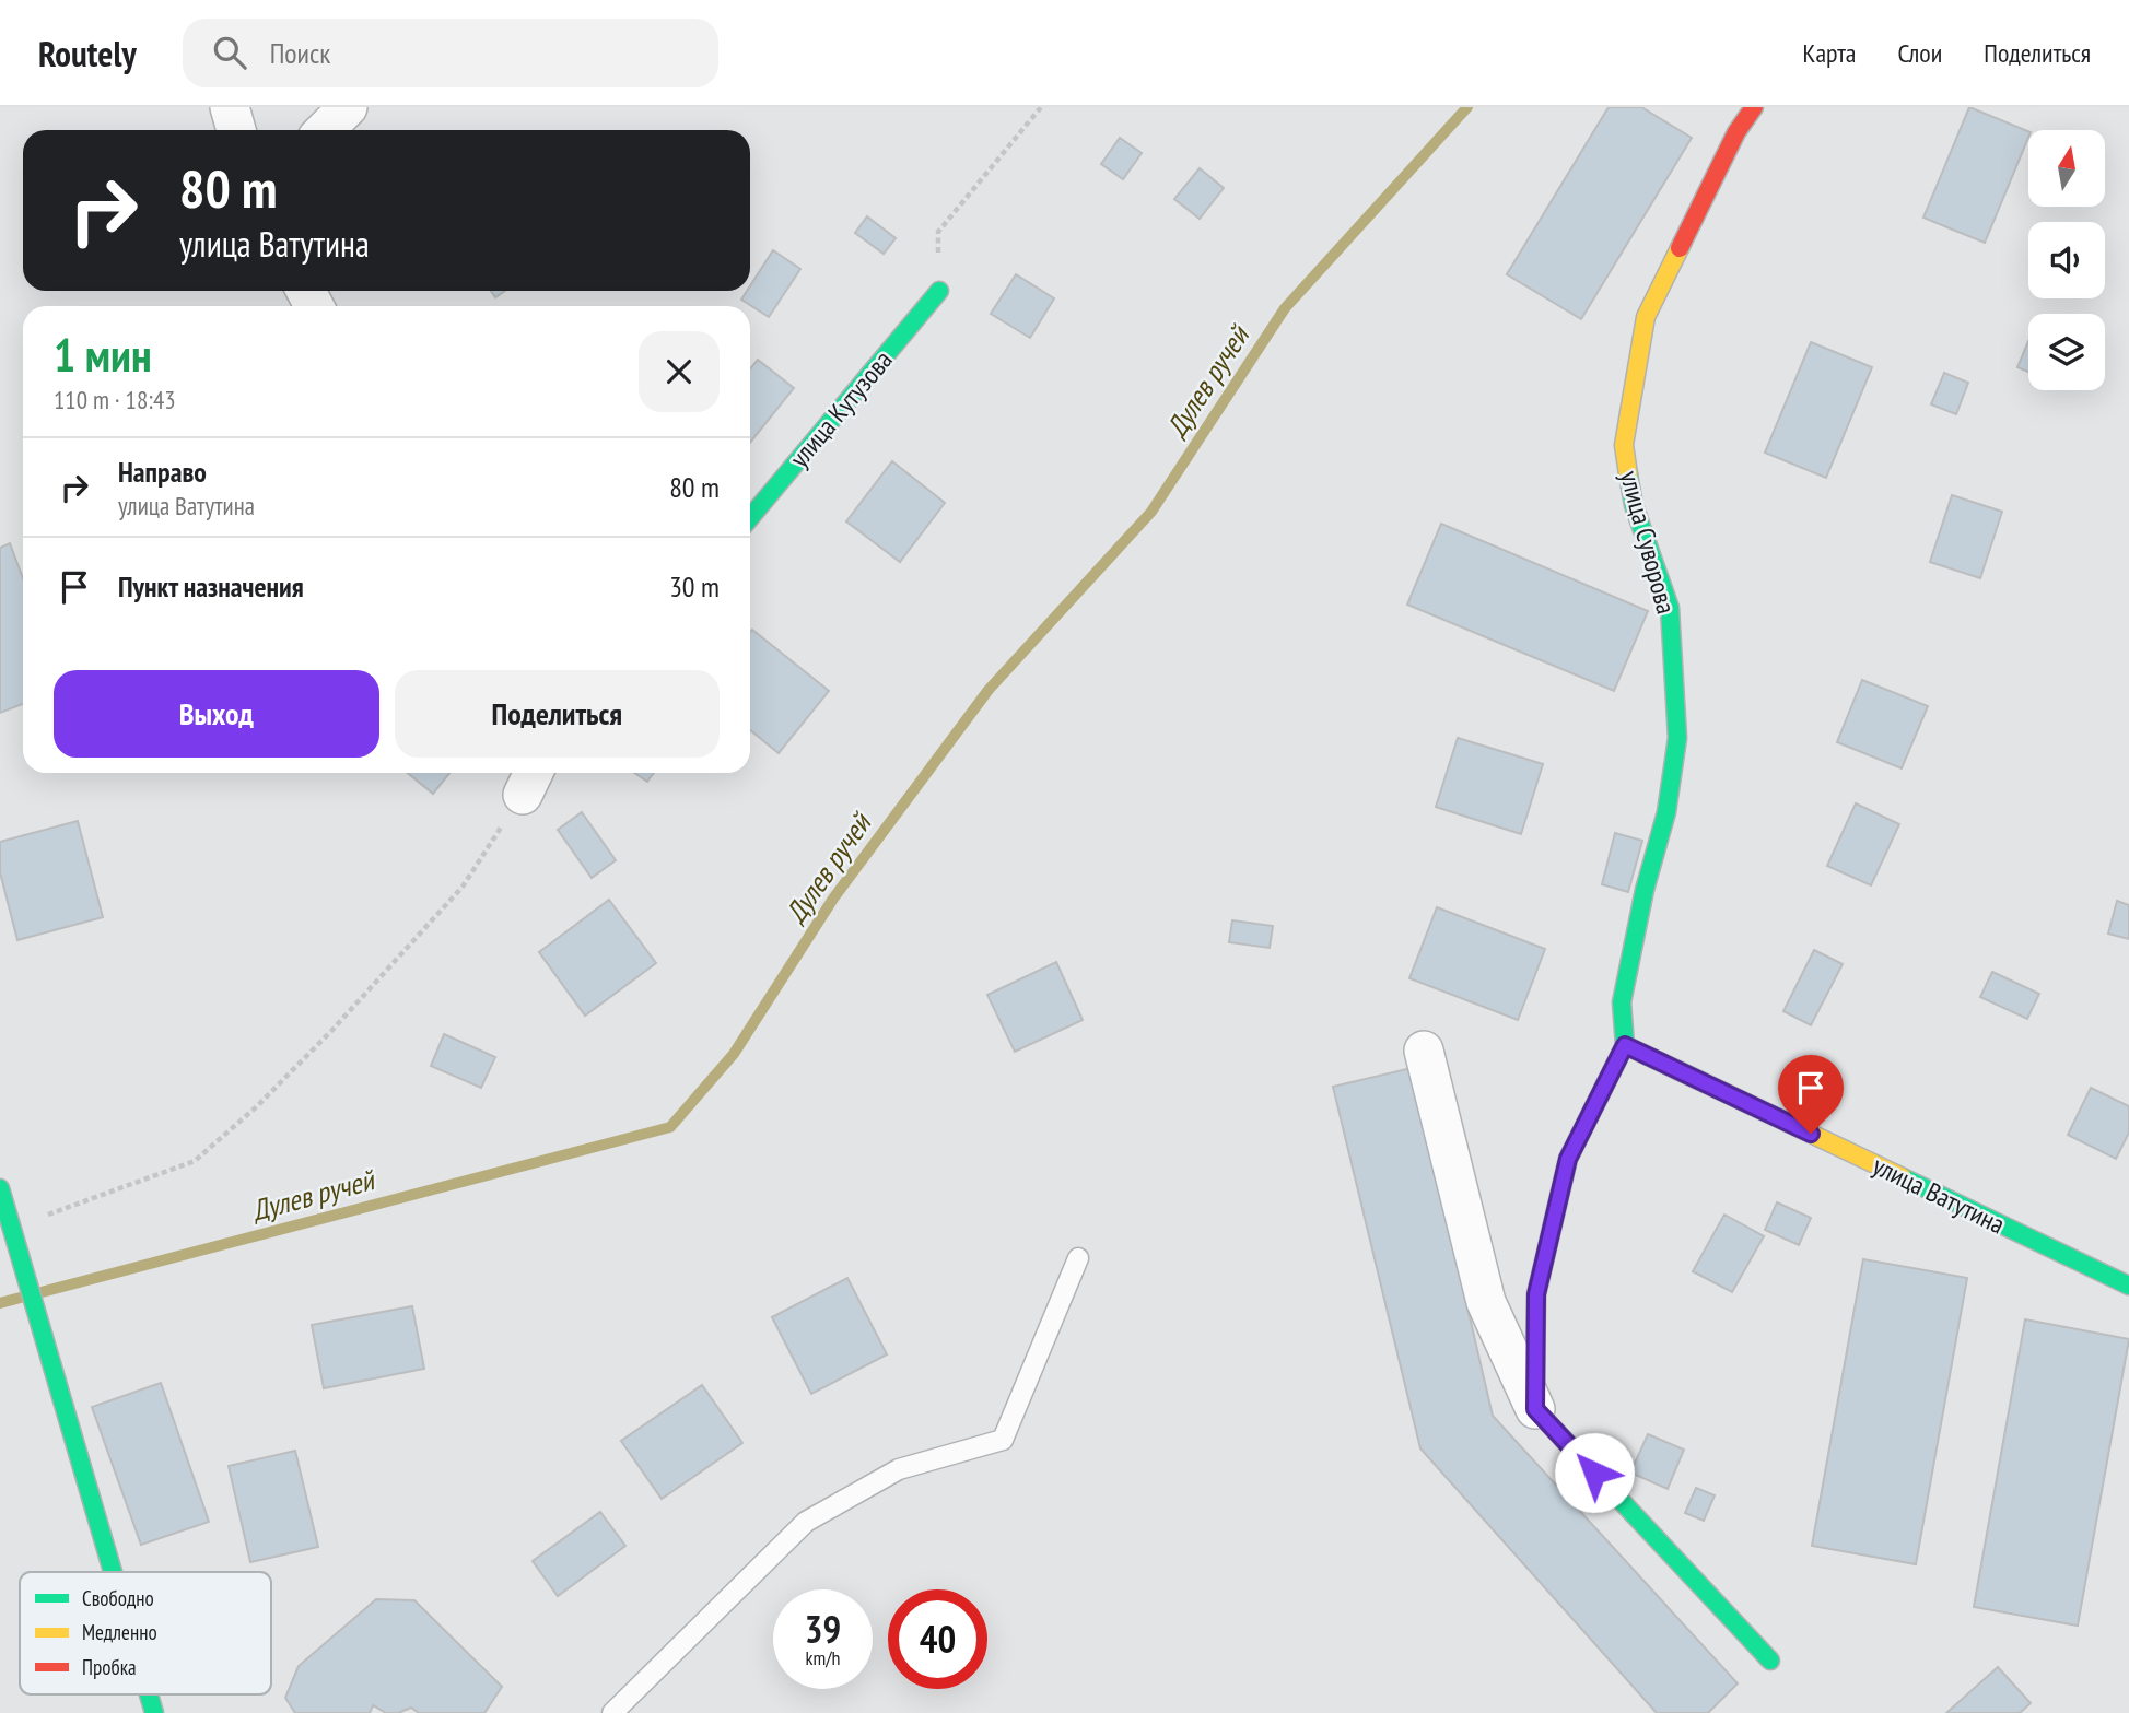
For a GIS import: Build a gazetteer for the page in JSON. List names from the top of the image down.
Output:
{
  "streets": {
    "street": ["улица Кутузова", "улица Суворова", "улица Ватутина"]
  },
  "crossings": [
    ["улица Суворова", "улица Ватутина"]
  ],
  "water": ["Дулев ручей"],
  "legend": ["Свободно", "Медленно", "Пробка"],
  "north": "top",
  "page": {
    "header": "Routely",
    "search": "Поиск",
    "nav": ["Карта", "Слои", "Поделиться"],
    "turn": ["80 m", "улица Ватутина"],
    "heading": ["1 мин", "110 m · 18:43"],
    "list": [
      {
        "name": "Направо",
        "note": "улица Ватутина",
        "value": "80 m"
      },
      {
        "name": "Пункт назначения",
        "value": "30 m"
      }
    ],
    "buttons": ["Выход", "Поделиться"],
    "speed": "39 km/h",
    "limit": "40"
  }
}
